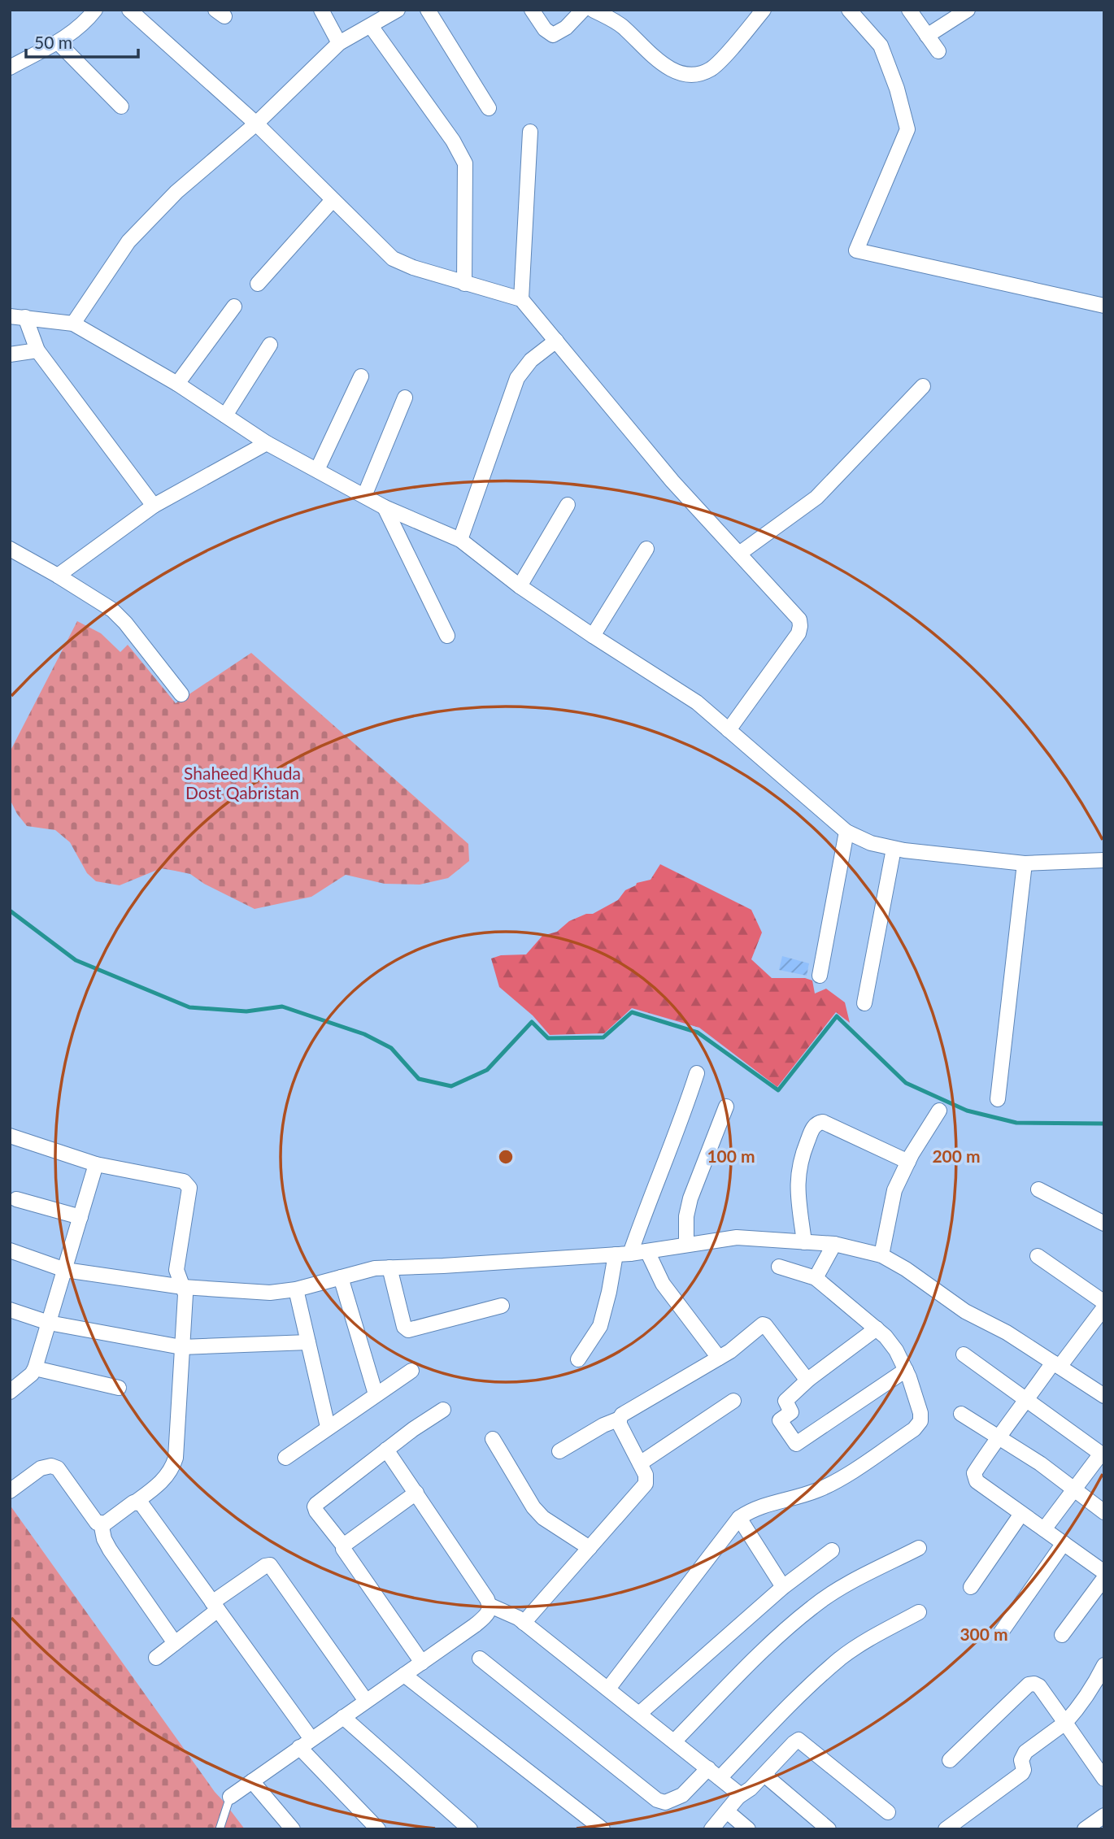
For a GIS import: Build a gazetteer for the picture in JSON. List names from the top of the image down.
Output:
{
  "parks": ["Shaheed Khuda Dost Qabristan"],
  "scale_bar": "50 m",
  "rings": ["100 m", "200 m", "300 m"]
}
